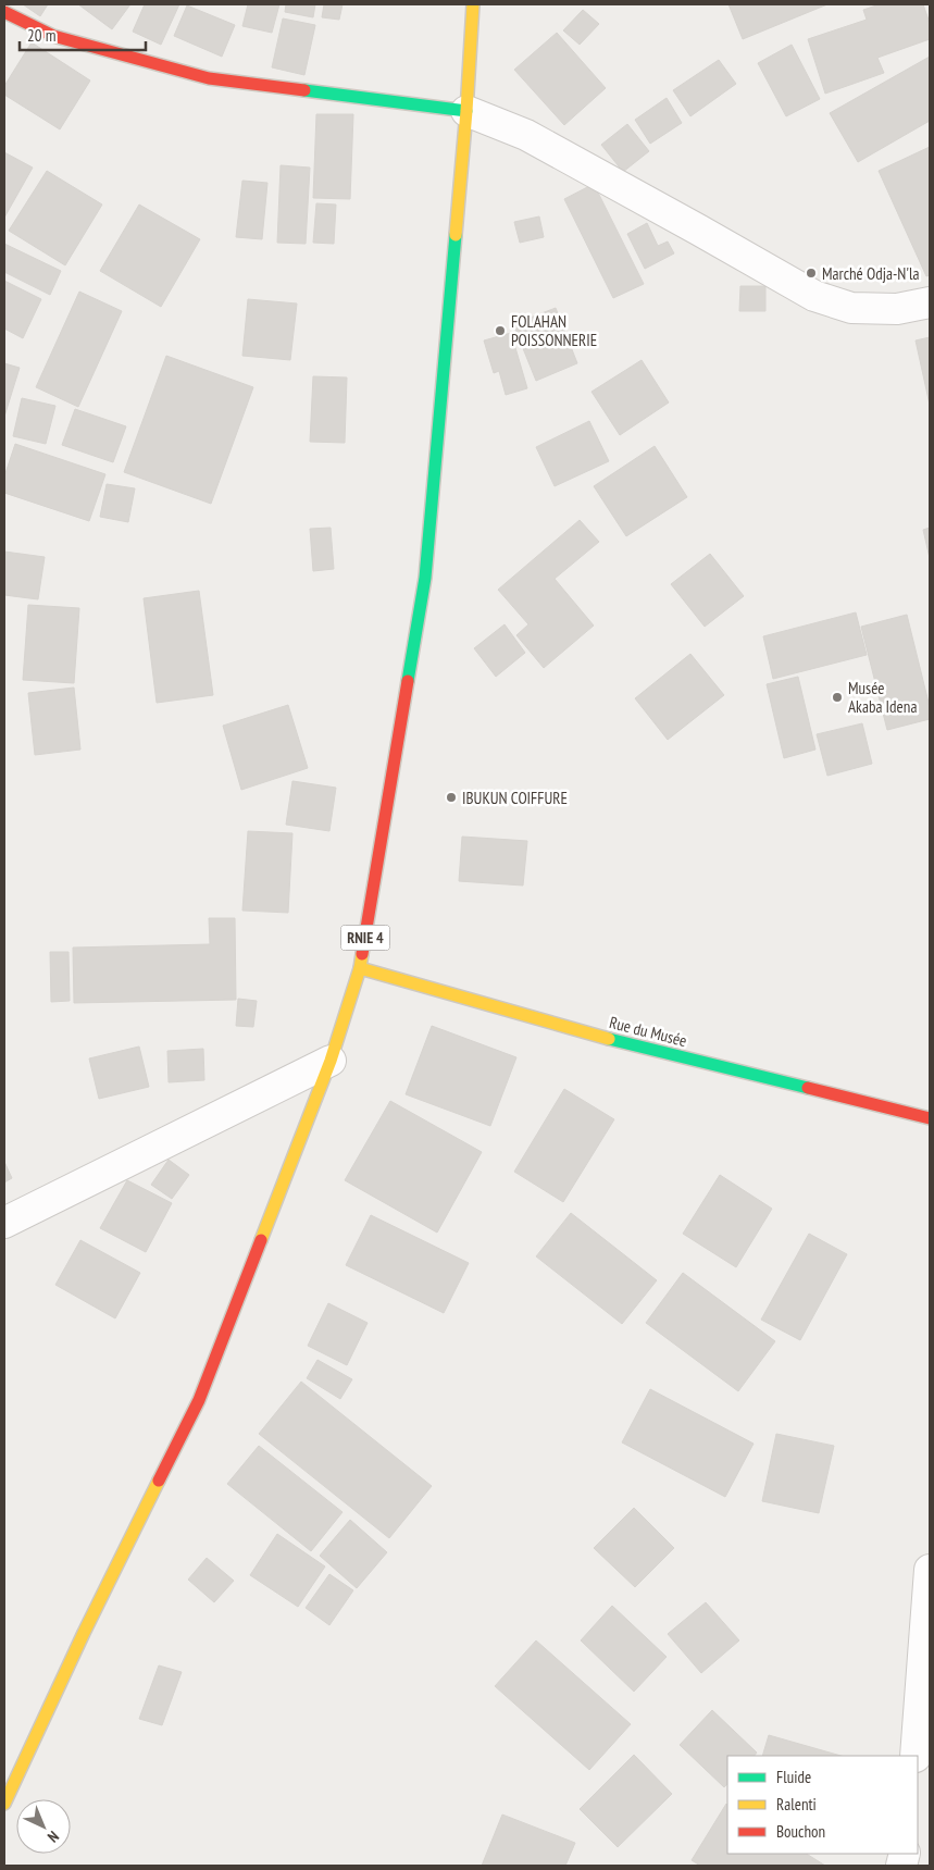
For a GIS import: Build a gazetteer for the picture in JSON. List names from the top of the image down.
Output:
{
  "streets": {
    "main road": ["RNIE 4", "Rue du Musée"]
  },
  "crossings": [
    ["RNIE 4", "Rue du Musée"]
  ],
  "places": [
    "Marché Odja-N'la",
    "FOLAHAN POISSONNERIE",
    "Musée Akaba Idena",
    "IBUKUN COIFFURE"
  ],
  "legend": ["Fluide", "Ralenti", "Bouchon"],
  "scale_bar": "20 m",
  "north": "bottom right"
}
